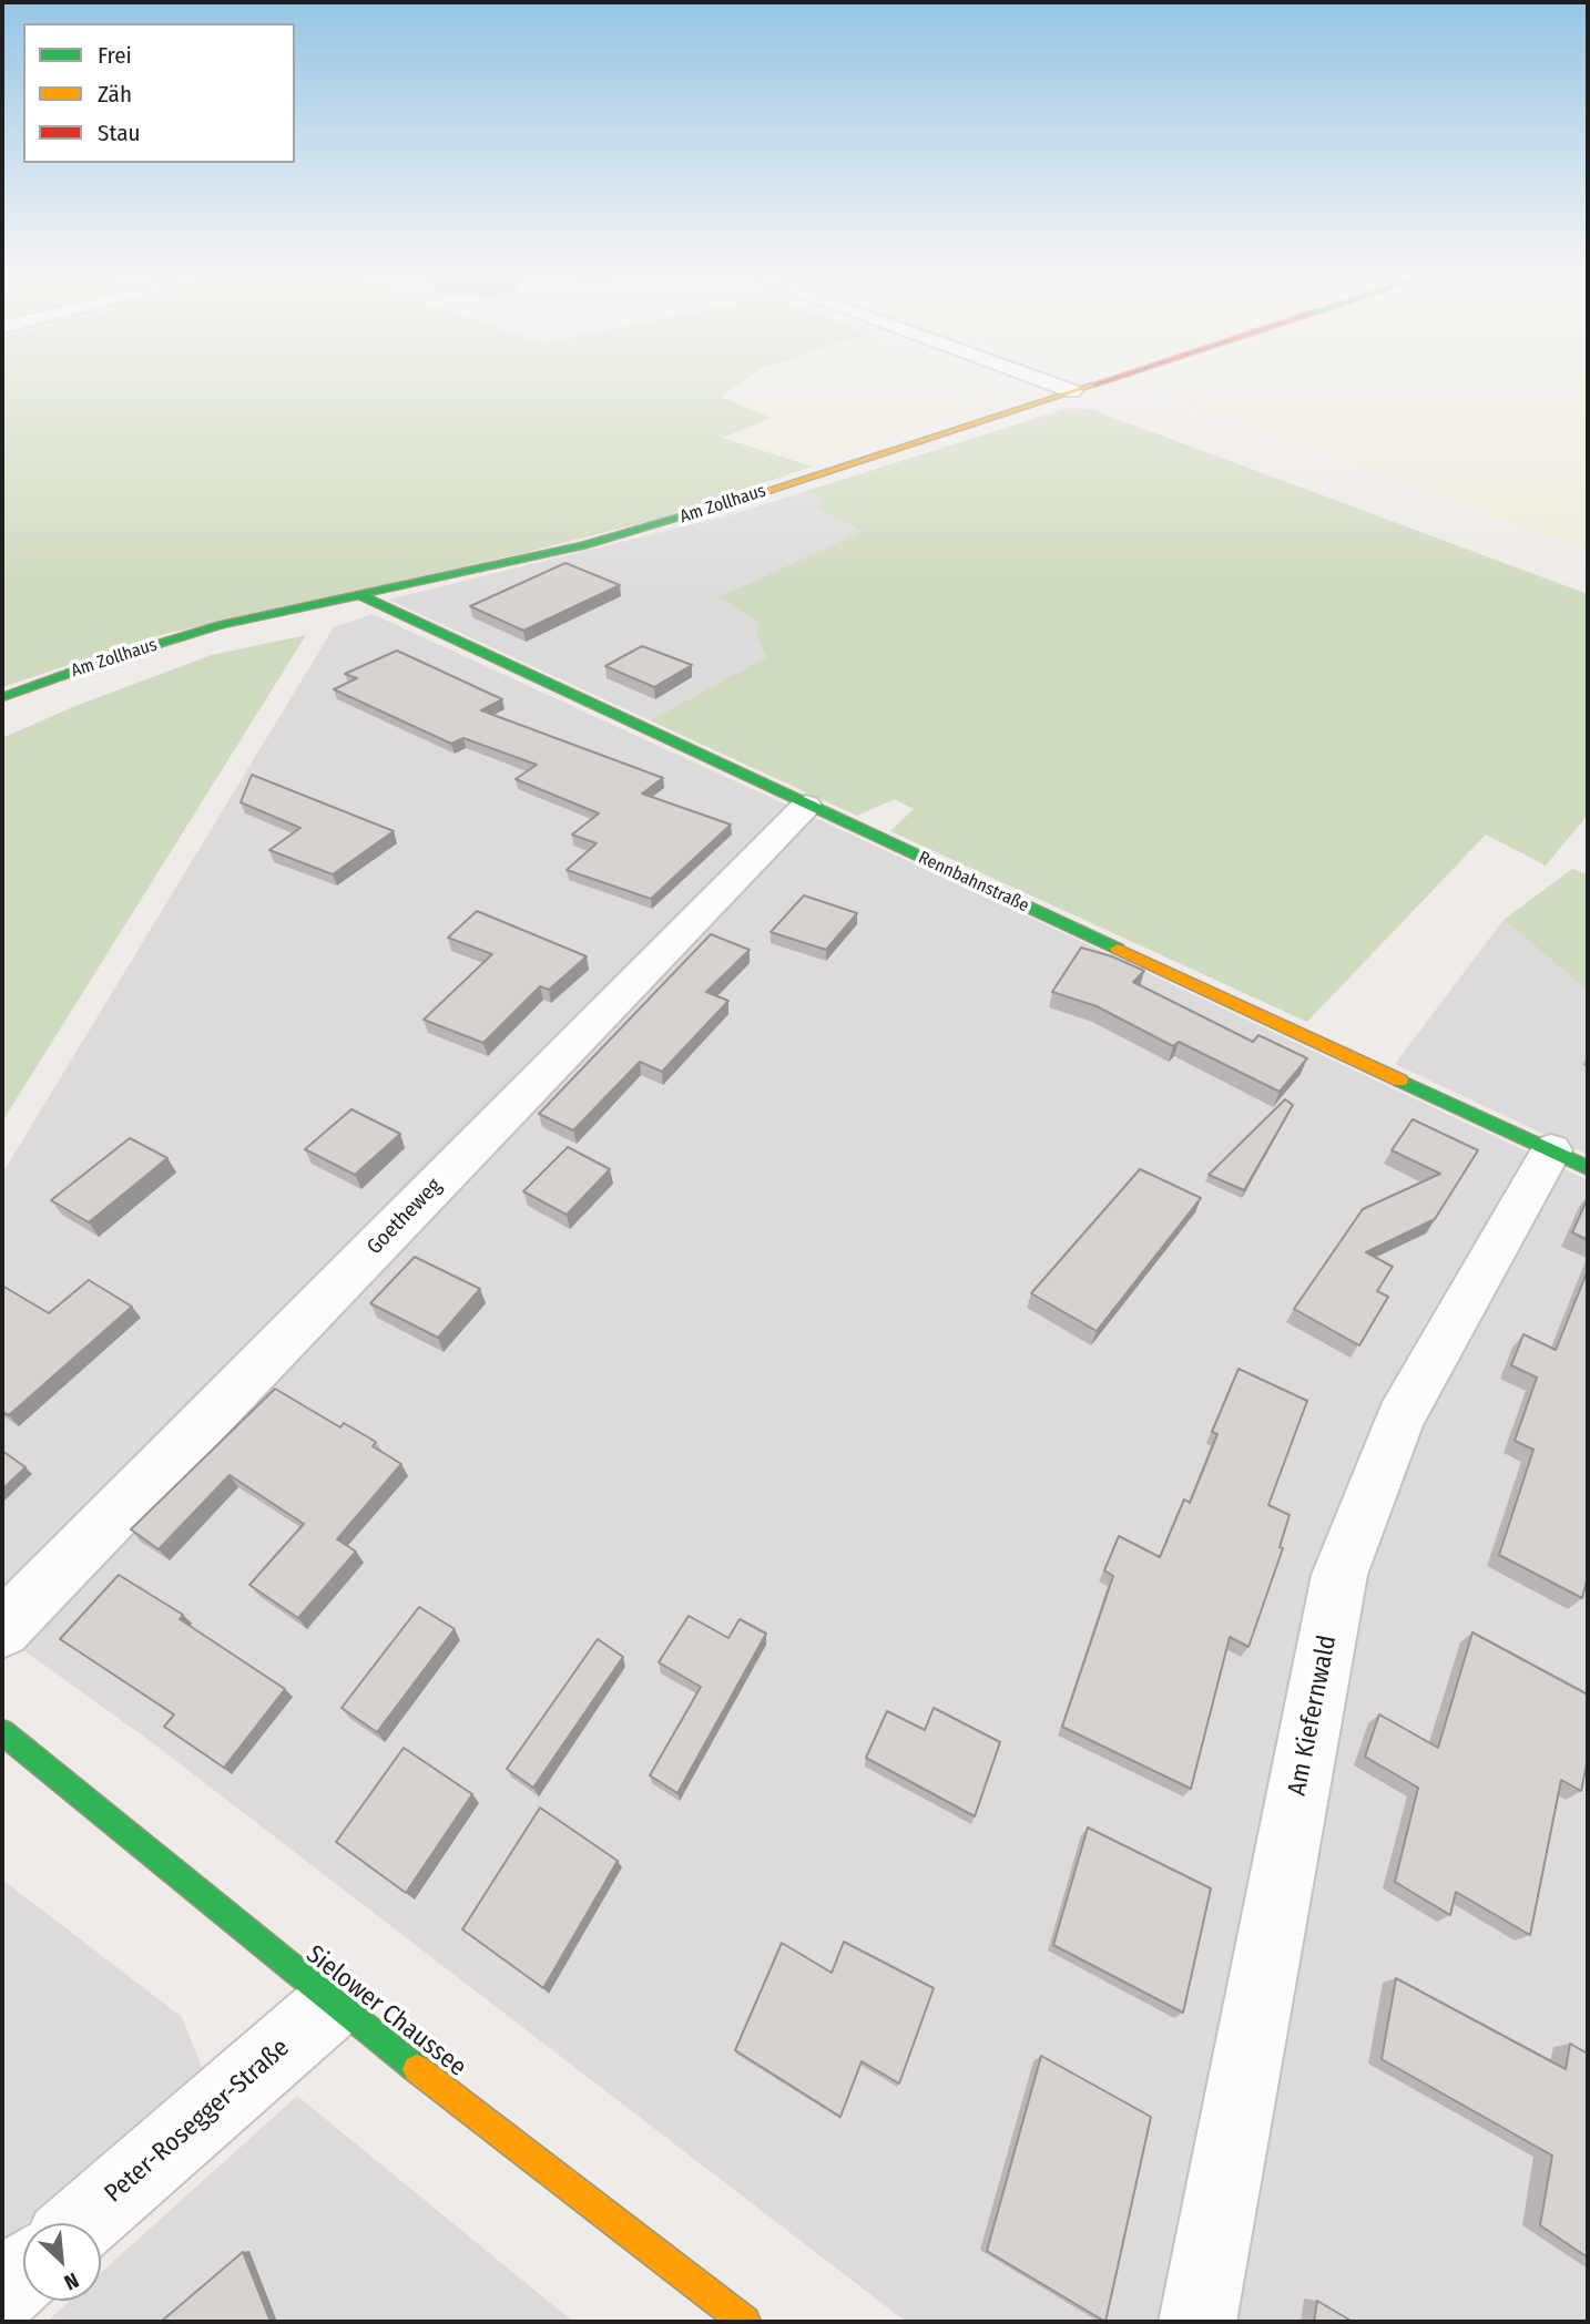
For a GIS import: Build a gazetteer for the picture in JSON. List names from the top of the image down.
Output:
{
  "streets": {
    "street": [
      "Am Zollhaus",
      "Rennbahnstraße",
      "Goetheweg",
      "Am Kiefernwald",
      "Sielower Chaussee",
      "Peter-Rosegger-Straße"
    ]
  },
  "crossings": [
    ["Am Zollhaus", "Rennbahnstraße"],
    ["Rennbahnstraße", "Goetheweg"],
    ["Rennbahnstraße", "Am Kiefernwald"],
    ["Sielower Chaussee", "Peter-Rosegger-Straße"]
  ],
  "legend": ["Frei", "Zäh", "Stau"],
  "north": "bottom right"
}
